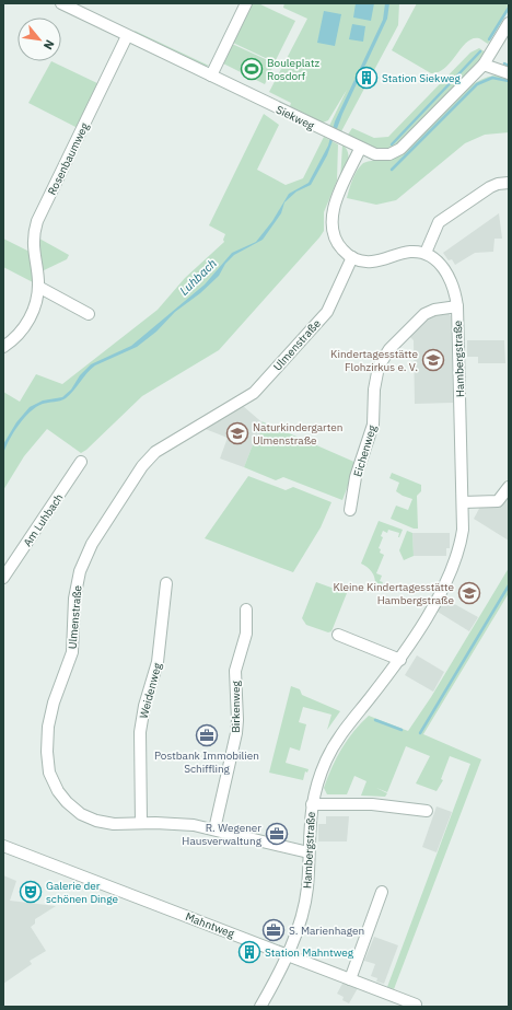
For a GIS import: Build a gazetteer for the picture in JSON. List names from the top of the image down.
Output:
{
  "streets": {
    "street": [
      "Siekweg",
      "Rosenbaumweg",
      "Ulmenstraße",
      "Hambergstraße",
      "Eichenweg",
      "Am Luhbach",
      "Weidenweg",
      "Birkenweg",
      "Mahntweg"
    ]
  },
  "crossings": [
    ["Siekweg", "Rosenbaumweg"],
    ["Ulmenstraße", "Hambergstraße"],
    ["Ulmenstraße", "Weidenweg"],
    ["Ulmenstraße", "Birkenweg"],
    ["Hambergstraße", "Eichenweg"],
    ["Hambergstraße", "Mahntweg"]
  ],
  "water": ["Luhbach"],
  "places": {
    "sports": ["Bouleplatz Rosdorf"],
    "building": ["Station Siekweg", "Station Mahntweg"],
    "school or university": ["Kindertagesstätte Flohzirkus e. V.", "Naturkindergarten Ulmenstraße", "Kleine Kindertagesstätte Hambergstraße"],
    "office": ["Postbank Immobilien Schiffling", "R. Wegener Hausverwaltung", "S. Marienhagen"],
    "theatre": ["Galerie der schönen Dinge"]
  },
  "north": "bottom right"
}
